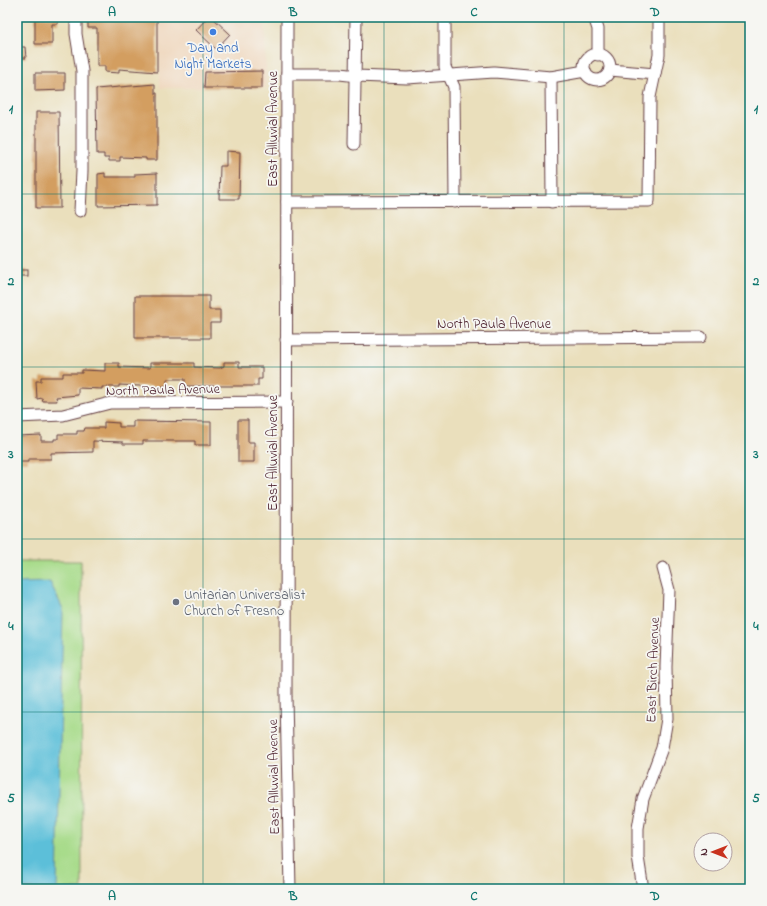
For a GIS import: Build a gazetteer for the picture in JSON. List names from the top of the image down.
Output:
{
  "streets": {
    "street": ["East Alluvial Avenue", "North Paula Avenue", "East Birch Avenue"]
  },
  "crossings": [
    ["East Alluvial Avenue", "North Paula Avenue"]
  ],
  "places": ["Day and Night Markets", "Unitarian Universalist Church of Fresno"],
  "north": "left",
  "grid": {
    "columns": [
      "A",
      "B",
      "C",
      "D"
    ],
    "rows": [
      "1",
      "2",
      "3",
      "4",
      "5"
    ]
  }
}
